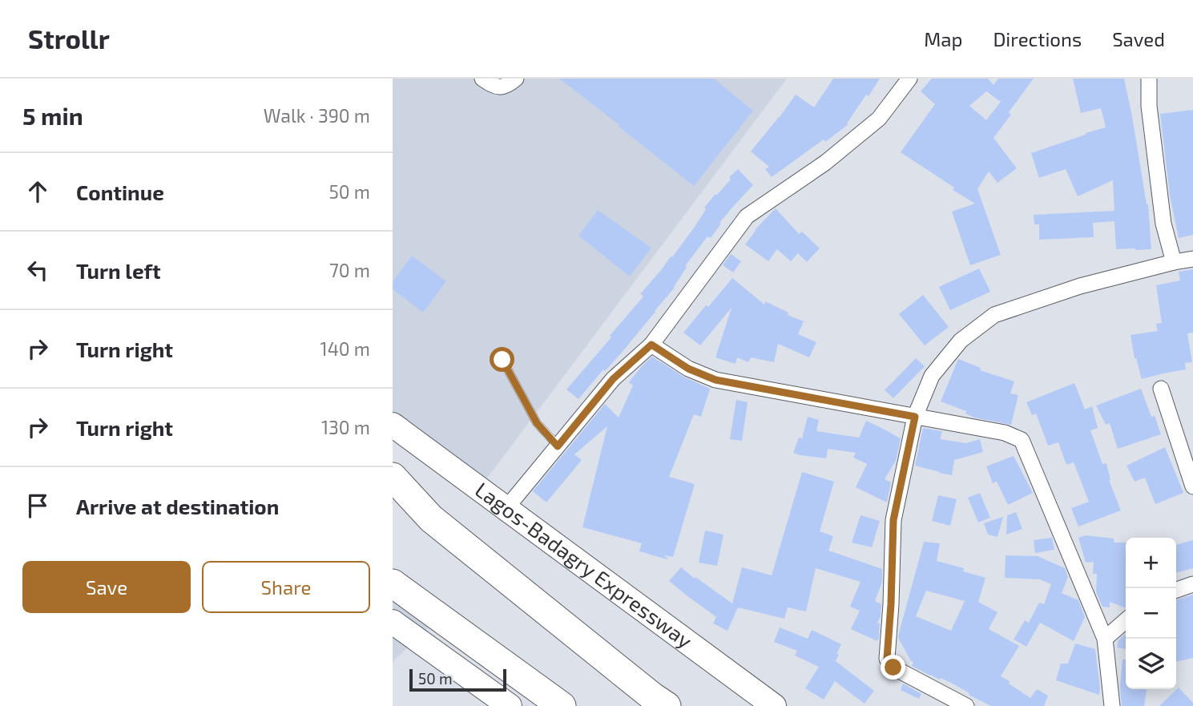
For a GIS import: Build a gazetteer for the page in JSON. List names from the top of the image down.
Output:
{
  "streets": {
    "main road": ["Lagos-Badagry Expressway"]
  },
  "scale_bar": "50 m",
  "page": {
    "header": "Strollr",
    "nav": ["Map", "Directions", "Saved"],
    "heading": ["5 min", "Walk · 390 m"],
    "list": [
      ["Continue", "50 m"],
      ["Turn left", "70 m"],
      ["Turn right", "140 m"],
      ["Turn right", "130 m"],
      "Arrive at destination"
    ],
    "map_buttons": ["+", "−"],
    "buttons": ["Save", "Share"],
    "scale": "50 m"
  }
}
